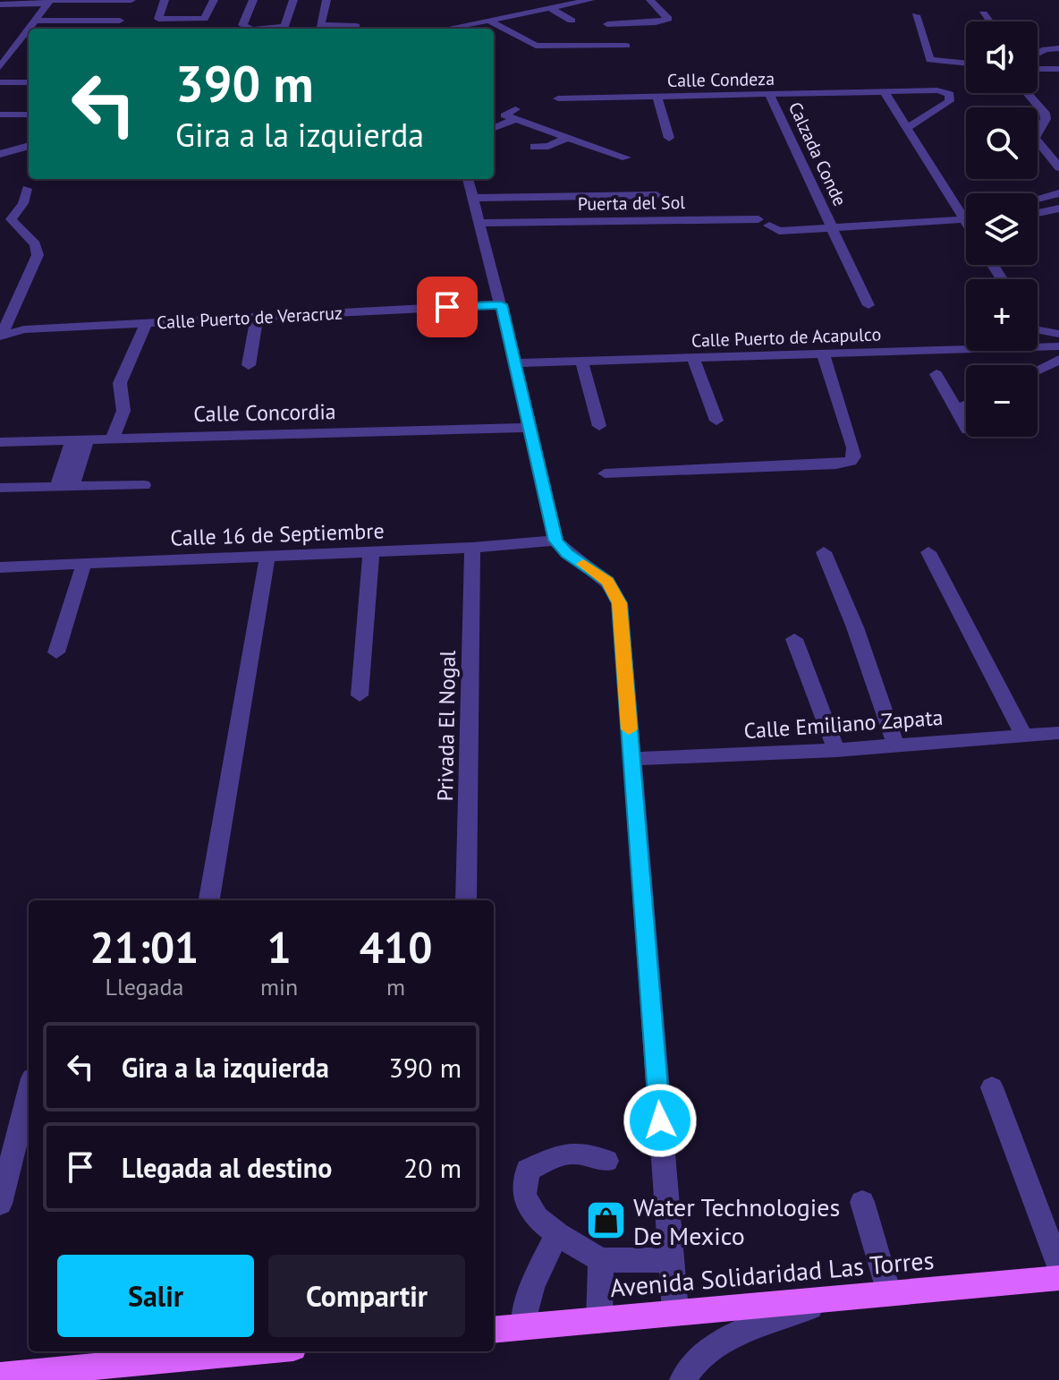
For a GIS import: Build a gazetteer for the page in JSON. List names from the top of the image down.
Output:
{
  "streets": {
    "main road": ["Avenida Solidaridad Las Torres"],
    "street": [
      "Calle Condeza",
      "Calzada Conde",
      "Puerta del Sol",
      "Calle Puerto de Veracruz",
      "Calle Puerto de Acapulco",
      "Calle Concordia",
      "Calle 16 de Septiembre",
      "Calle Emiliano Zapata",
      "Privada El Nogal"
    ]
  },
  "crossings": [
    ["Calle Condeza", "Calzada Conde"],
    ["Calle 16 de Septiembre", "Privada El Nogal"]
  ],
  "places": {
    "shop": ["Water Technologies De Mexico"]
  },
  "page": {
    "map_buttons": ["+", "−"],
    "turn": ["390 m", "Gira a la izquierda"],
    "eta": [
      "21:01",
      "Llegada",
      "1",
      "min",
      "410",
      "m"
    ],
    "list": [
      {
        "name": "Gira a la izquierda",
        "value": "390 m"
      },
      {
        "name": "Llegada al destino",
        "value": "20 m"
      }
    ],
    "buttons": ["Salir", "Compartir"]
  }
}
